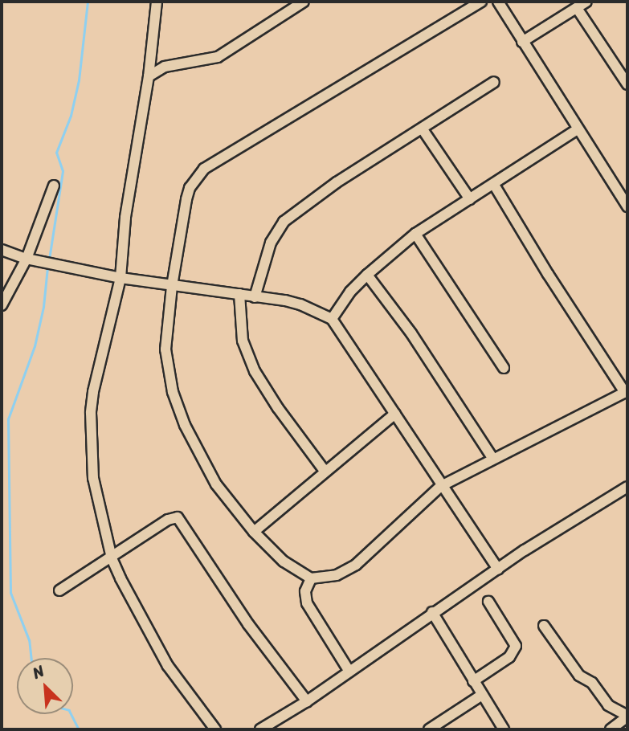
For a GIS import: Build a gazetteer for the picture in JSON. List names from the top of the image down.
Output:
{
  "north": "top left"
}
